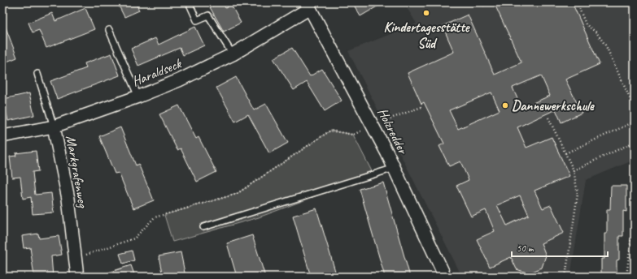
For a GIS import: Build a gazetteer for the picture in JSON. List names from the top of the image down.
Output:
{
  "streets": {
    "street": ["Haraldseck", "Holzredder", "Markgrafenweg"]
  },
  "crossings": [
    ["Haraldseck", "Holzredder"],
    ["Haraldseck", "Markgrafenweg"]
  ],
  "places": ["Kindertagesstätte Süd", "Dannewerkschule"],
  "scale_bar": "50 m"
}
